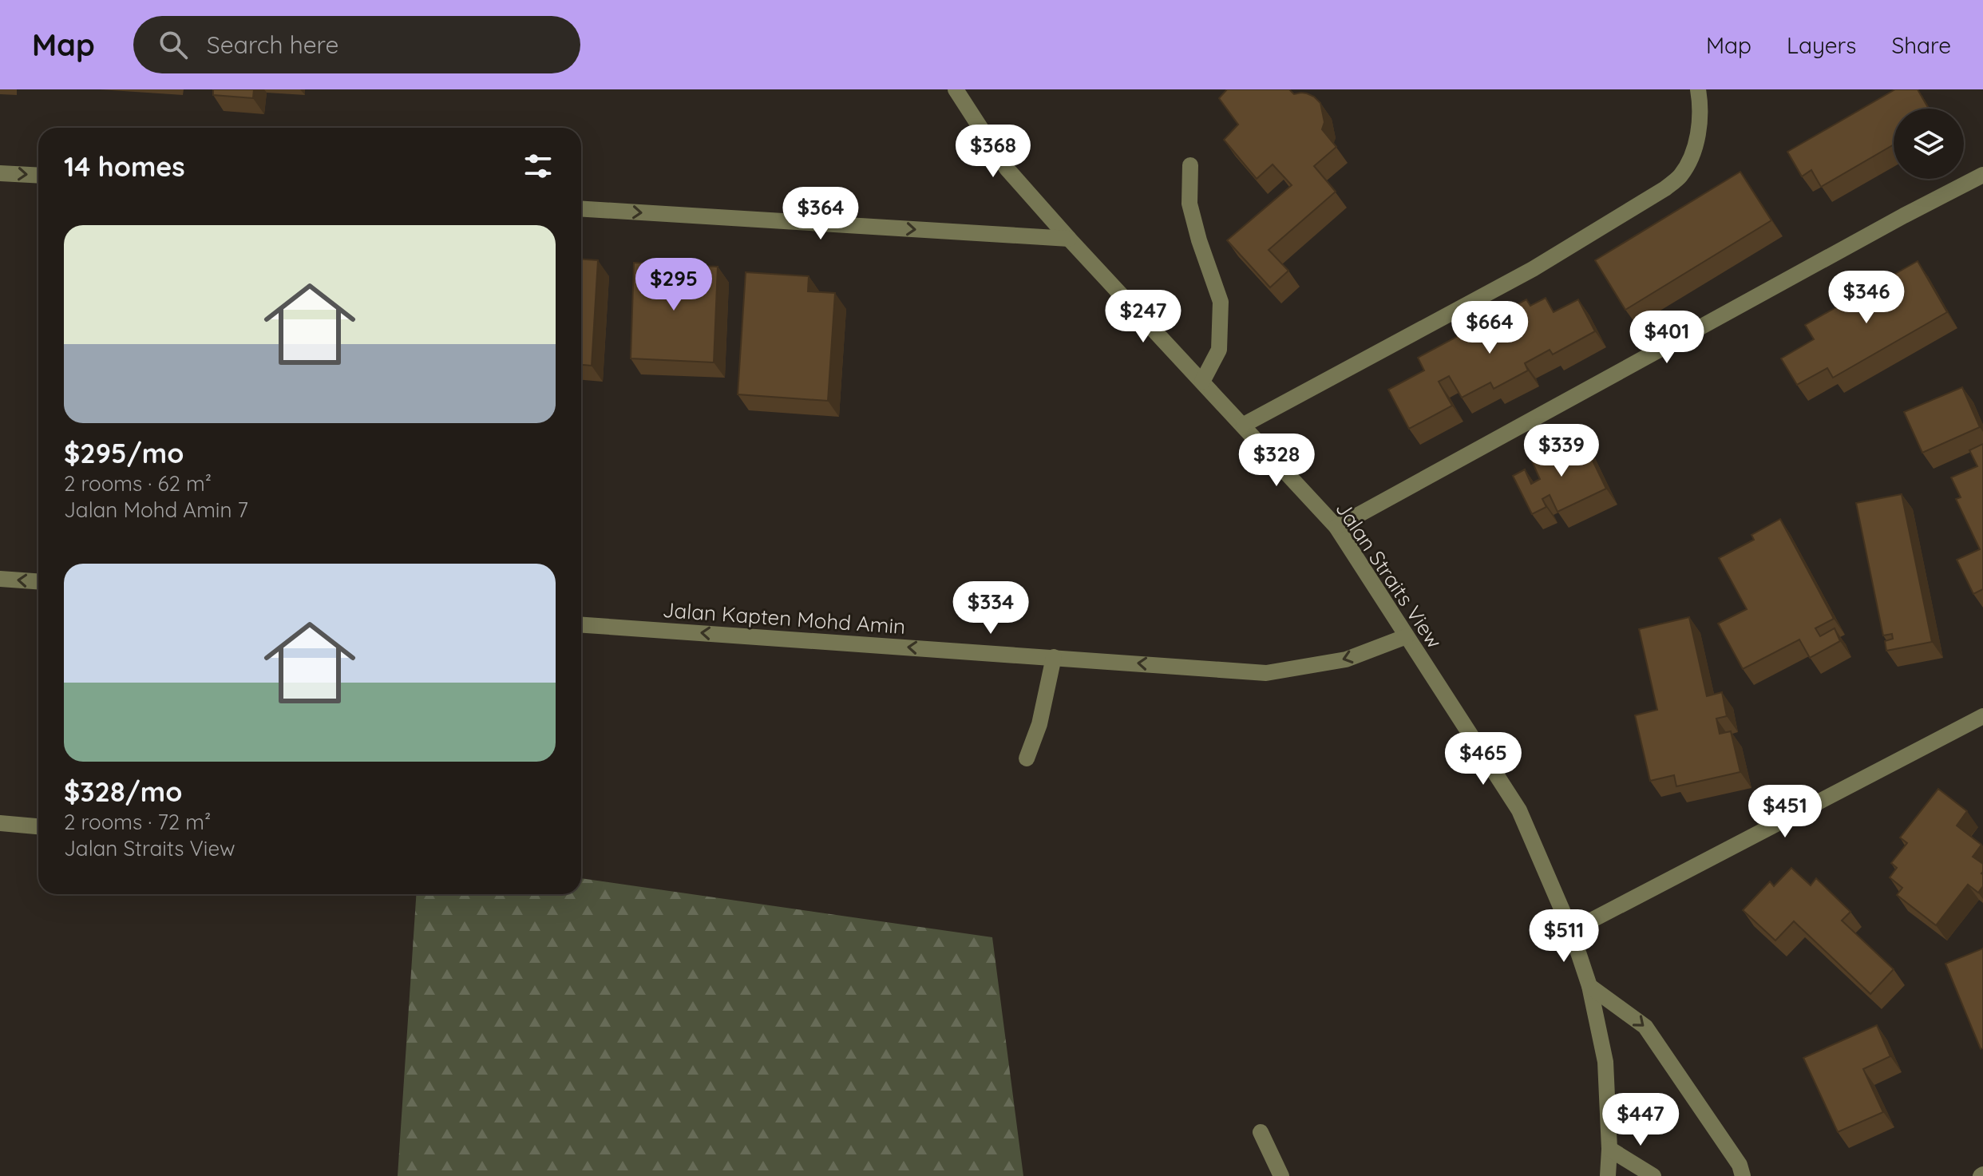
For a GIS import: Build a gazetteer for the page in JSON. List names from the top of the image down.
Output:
{
  "streets": {
    "street": ["Jalan Straits View", "Jalan Kapten Mohd Amin"]
  },
  "crossings": [
    ["Jalan Straits View", "Jalan Kapten Mohd Amin"]
  ],
  "one_way": ["Jalan Kapten Mohd Amin"],
  "page": {
    "header": "Map",
    "search": "Search here",
    "nav": ["Map", "Layers", "Share"],
    "price": [
      "$368",
      "$364",
      "$295",
      "$346",
      "$247",
      "$664",
      "$401",
      "$339",
      "$328",
      "$334",
      "$465",
      "$451",
      "$511",
      "$447"
    ],
    "heading": "14 homes",
    "list": [
      {
        "name": "$295/mo",
        "note": "2 rooms · 62 m² · Jalan Mohd Amin 7"
      },
      {
        "name": "$328/mo",
        "note": "2 rooms · 72 m² · Jalan Straits View"
      }
    ]
  }
}
